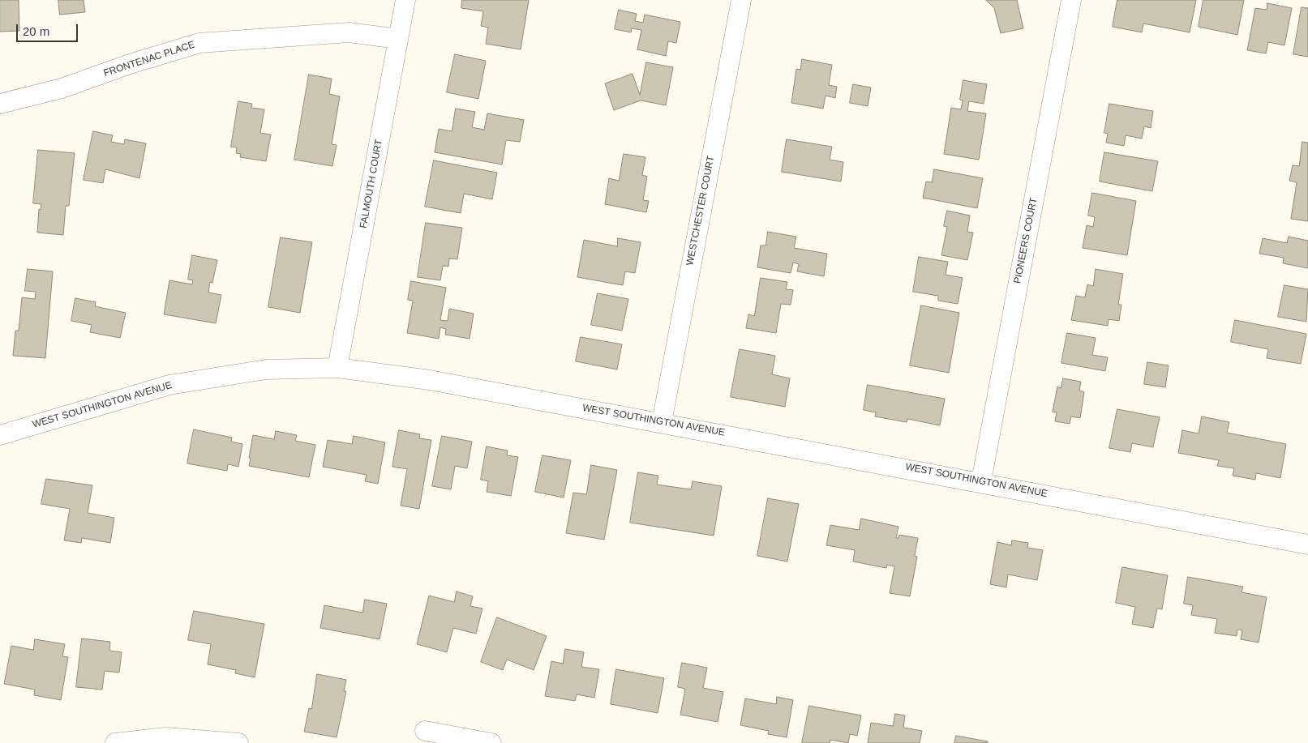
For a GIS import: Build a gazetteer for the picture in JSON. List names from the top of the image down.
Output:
{
  "streets": {
    "street": [
      "FRONTENAC PLACE",
      "FALMOUTH COURT",
      "WESTCHESTER COURT",
      "PIONEERS COURT",
      "WEST SOUTHINGTON AVENUE"
    ]
  },
  "crossings": [
    ["FRONTENAC PLACE", "FALMOUTH COURT"],
    ["FALMOUTH COURT", "WEST SOUTHINGTON AVENUE"],
    ["WESTCHESTER COURT", "WEST SOUTHINGTON AVENUE"],
    ["PIONEERS COURT", "WEST SOUTHINGTON AVENUE"]
  ],
  "scale_bar": "20 m"
}
